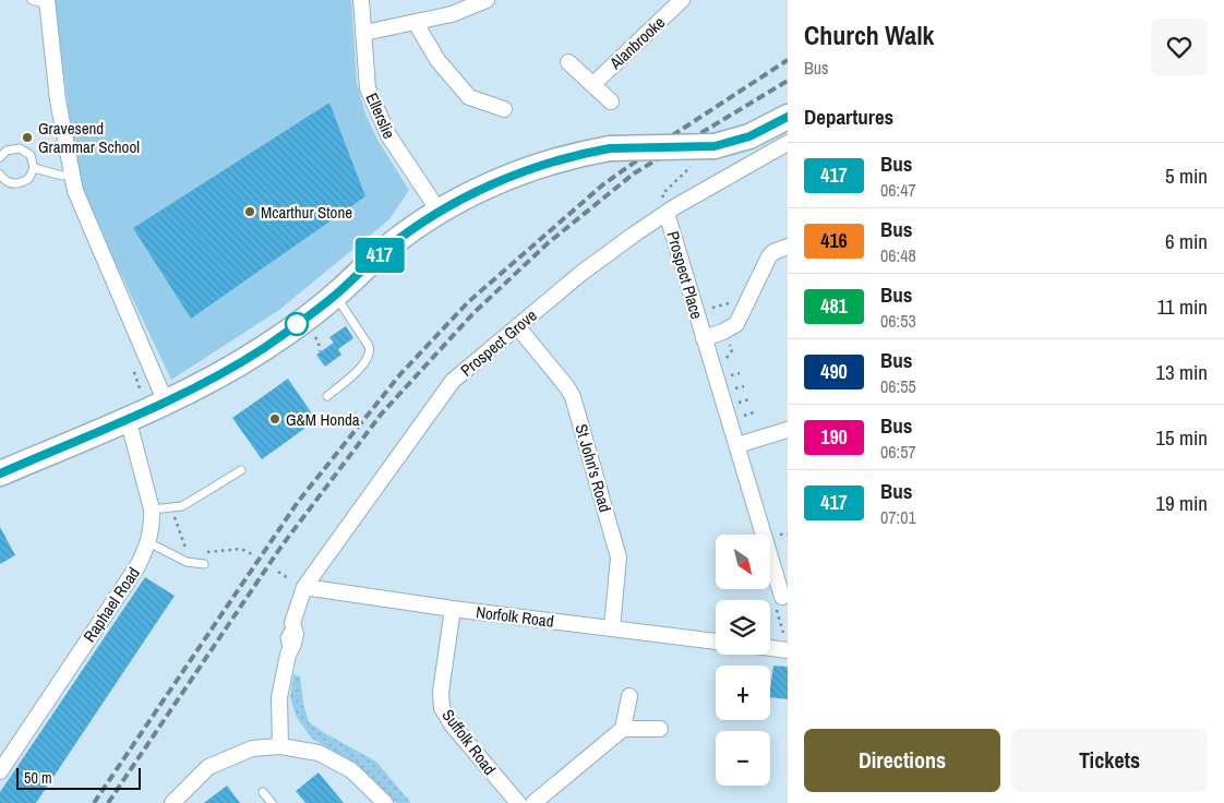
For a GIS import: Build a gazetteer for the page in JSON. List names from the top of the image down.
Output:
{
  "streets": {
    "street": [
      "Alanbrooke",
      "Ellerslie",
      "Prospect Place",
      "Prospect Grove",
      "St John's Road",
      "Raphael Road",
      "Norfolk Road",
      "Suffolk Road"
    ]
  },
  "crossings": [
    ["Prospect Place", "Prospect Grove"],
    ["Prospect Grove", "St John's Road"],
    ["Prospect Grove", "Norfolk Road"],
    ["St John's Road", "Norfolk Road"],
    ["Norfolk Road", "Suffolk Road"]
  ],
  "places": ["Gravesend Grammar School", "Mcarthur Stone", "G&M Honda"],
  "lines": ["bus line 417"],
  "scale_bar": "50 m",
  "north": "bottom right",
  "page": {
    "on_map": "417",
    "heading": [
      ["Church Walk", "Bus"],
      "Departures"
    ],
    "list": [
      {
        "mark": "417",
        "name": "Bus",
        "note": "06:47",
        "value": "5 min"
      },
      {
        "mark": "416",
        "name": "Bus",
        "note": "06:48",
        "value": "6 min"
      },
      {
        "mark": "481",
        "name": "Bus",
        "note": "06:53",
        "value": "11 min"
      },
      {
        "mark": "490",
        "name": "Bus",
        "note": "06:55",
        "value": "13 min"
      },
      {
        "mark": "190",
        "name": "Bus",
        "note": "06:57",
        "value": "15 min"
      },
      {
        "mark": "417",
        "name": "Bus",
        "note": "07:01",
        "value": "19 min"
      }
    ],
    "map_buttons": ["+", "−"],
    "buttons": ["Directions", "Tickets"],
    "scale": "50 m"
  }
}
